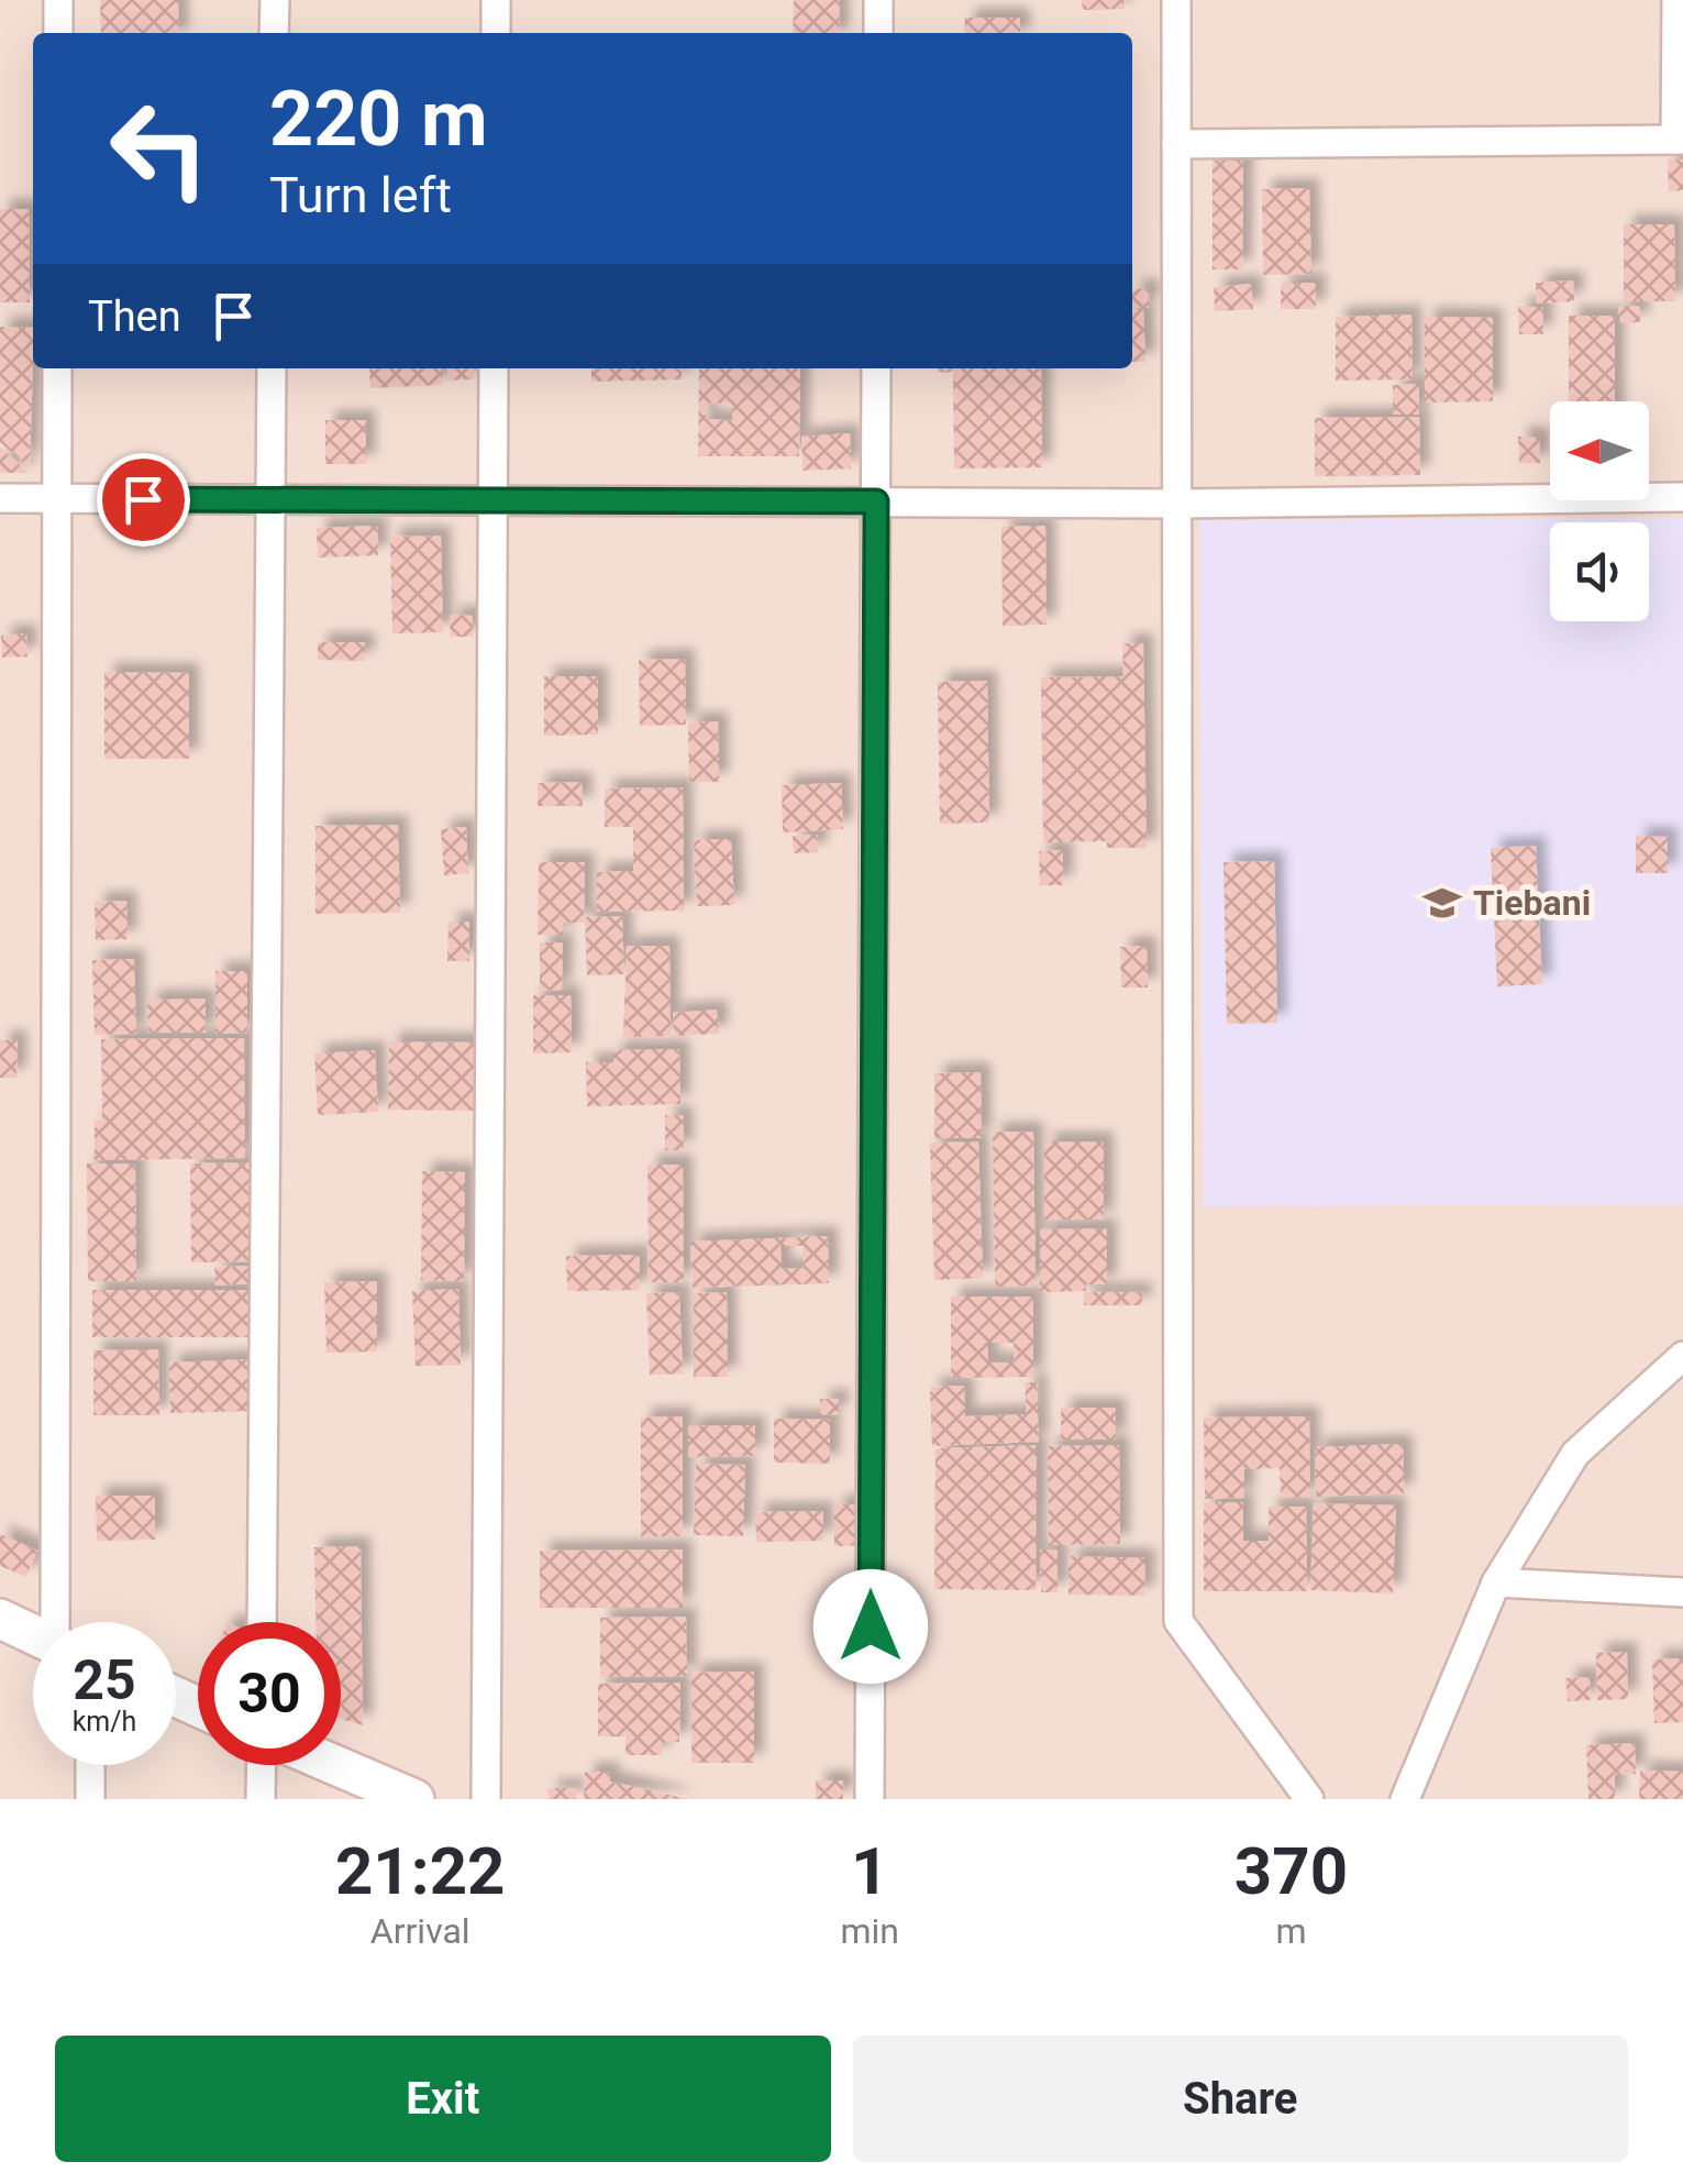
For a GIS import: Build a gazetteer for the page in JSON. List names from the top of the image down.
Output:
{
  "places": {
    "school or university": ["Tiebani"]
  },
  "north": "left",
  "page": {
    "turn": ["220 m", "Turn left"],
    "then": "Then",
    "speed": "25 km/h",
    "limit": "30",
    "eta": [
      "21:22",
      "Arrival",
      "1",
      "min",
      "370",
      "m"
    ],
    "buttons": ["Exit", "Share"]
  }
}
